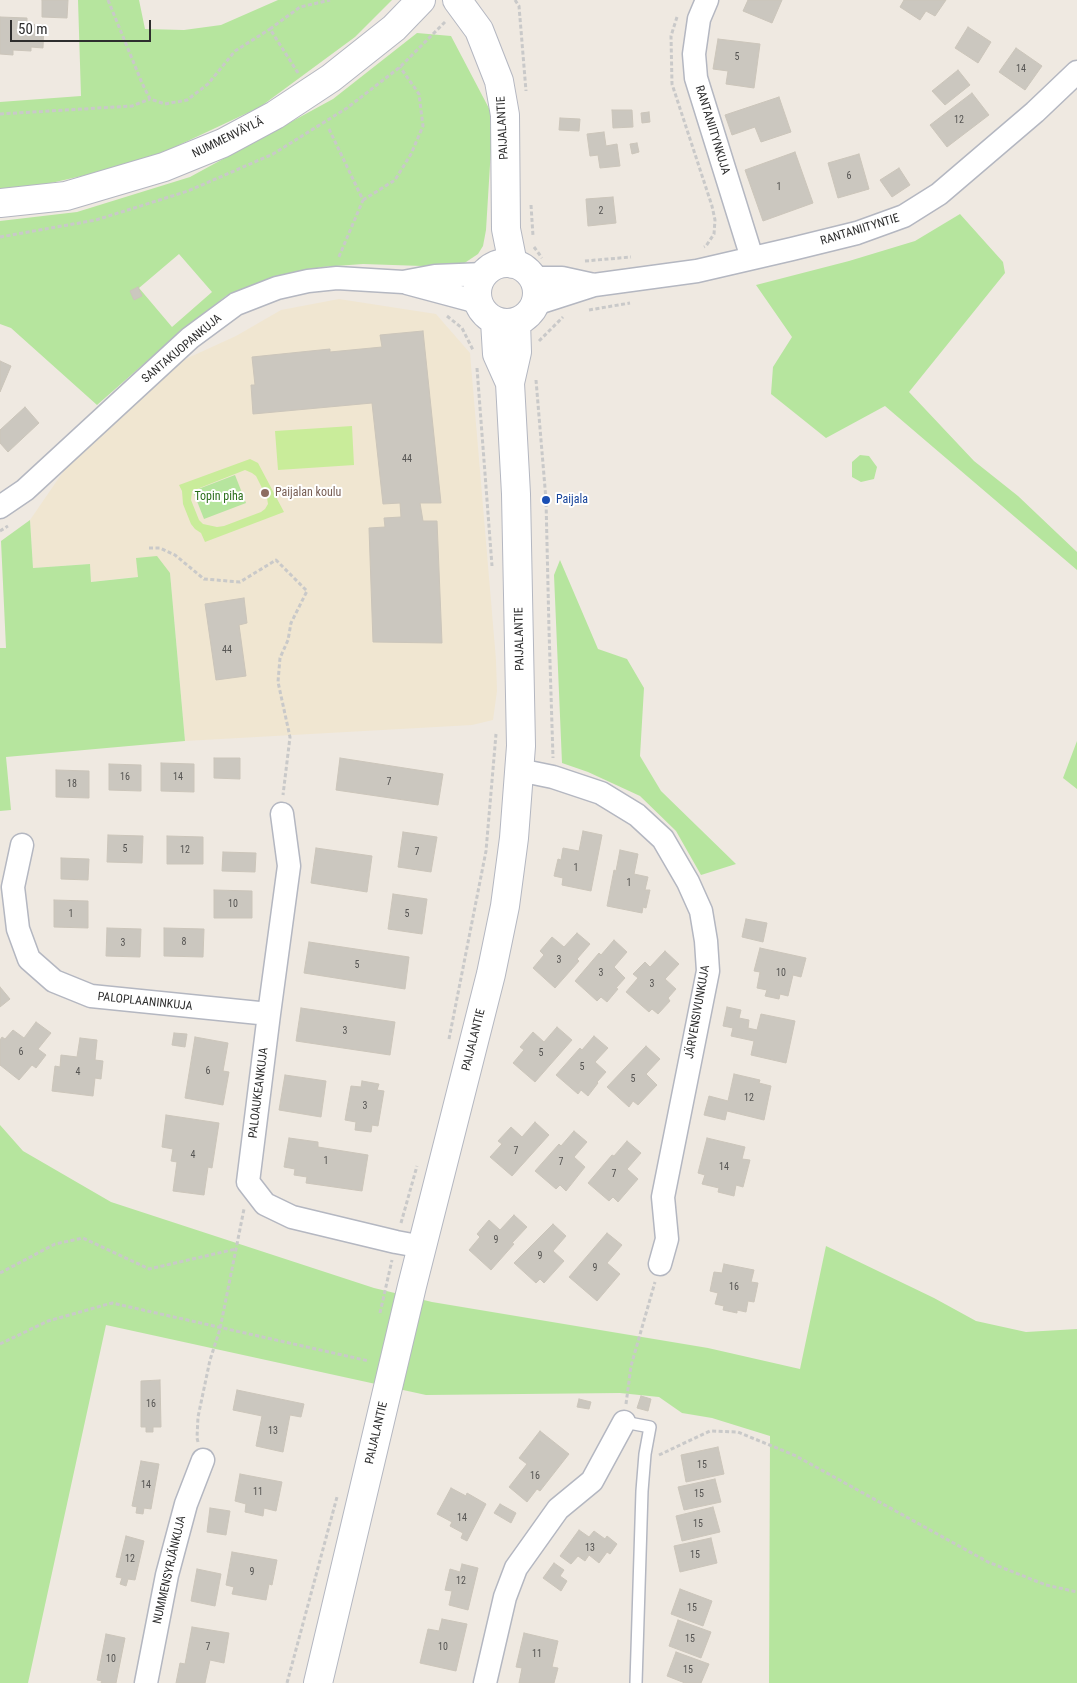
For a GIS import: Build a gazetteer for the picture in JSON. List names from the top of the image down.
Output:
{
  "streets": {
    "street": [
      "PAIJALANTIE",
      "RANTANIITYNKUJA",
      "NUMMENVÄYLÄ",
      "RANTANIITYNTIE",
      "SANTAKUOPANKUJA",
      "PALOPLAANINKUJA",
      "JÄRVENSIVUNKUJA",
      "PALOAUKEANKUJA",
      "NUMMENSYRJÄNKUJA"
    ]
  },
  "crossings": [
    ["PAIJALANTIE", "RANTANIITYNTIE"],
    ["PAIJALANTIE", "SANTAKUOPANKUJA"],
    ["PAIJALANTIE", "JÄRVENSIVUNKUJA"],
    ["RANTANIITYNKUJA", "RANTANIITYNTIE"],
    ["RANTANIITYNTIE", "SANTAKUOPANKUJA"],
    ["PALOPLAANINKUJA", "PALOAUKEANKUJA"]
  ],
  "parks": ["Topin piha"],
  "places": ["Paijalan koulu", "Paijala"],
  "house_numbers": [
    "5",
    "14",
    "12",
    "6",
    "1",
    "2",
    "44",
    "44",
    "16",
    "14",
    "7",
    "18",
    "5",
    "12",
    "7",
    "1",
    "1",
    "10",
    "1",
    "5",
    "8",
    "3",
    "3",
    "5",
    "3",
    "10",
    "3",
    "3",
    "6",
    "5",
    "5",
    "6",
    "4",
    "5",
    "12",
    "3",
    "7",
    "4",
    "1",
    "7",
    "14",
    "7",
    "9",
    "9",
    "9",
    "16",
    "16",
    "13",
    "15",
    "16",
    "14",
    "11",
    "15",
    "14",
    "15",
    "13",
    "15",
    "12",
    "9",
    "12",
    "15",
    "15",
    "7",
    "10",
    "11",
    "10",
    "15"
  ],
  "scale_bar": "50 m"
}
